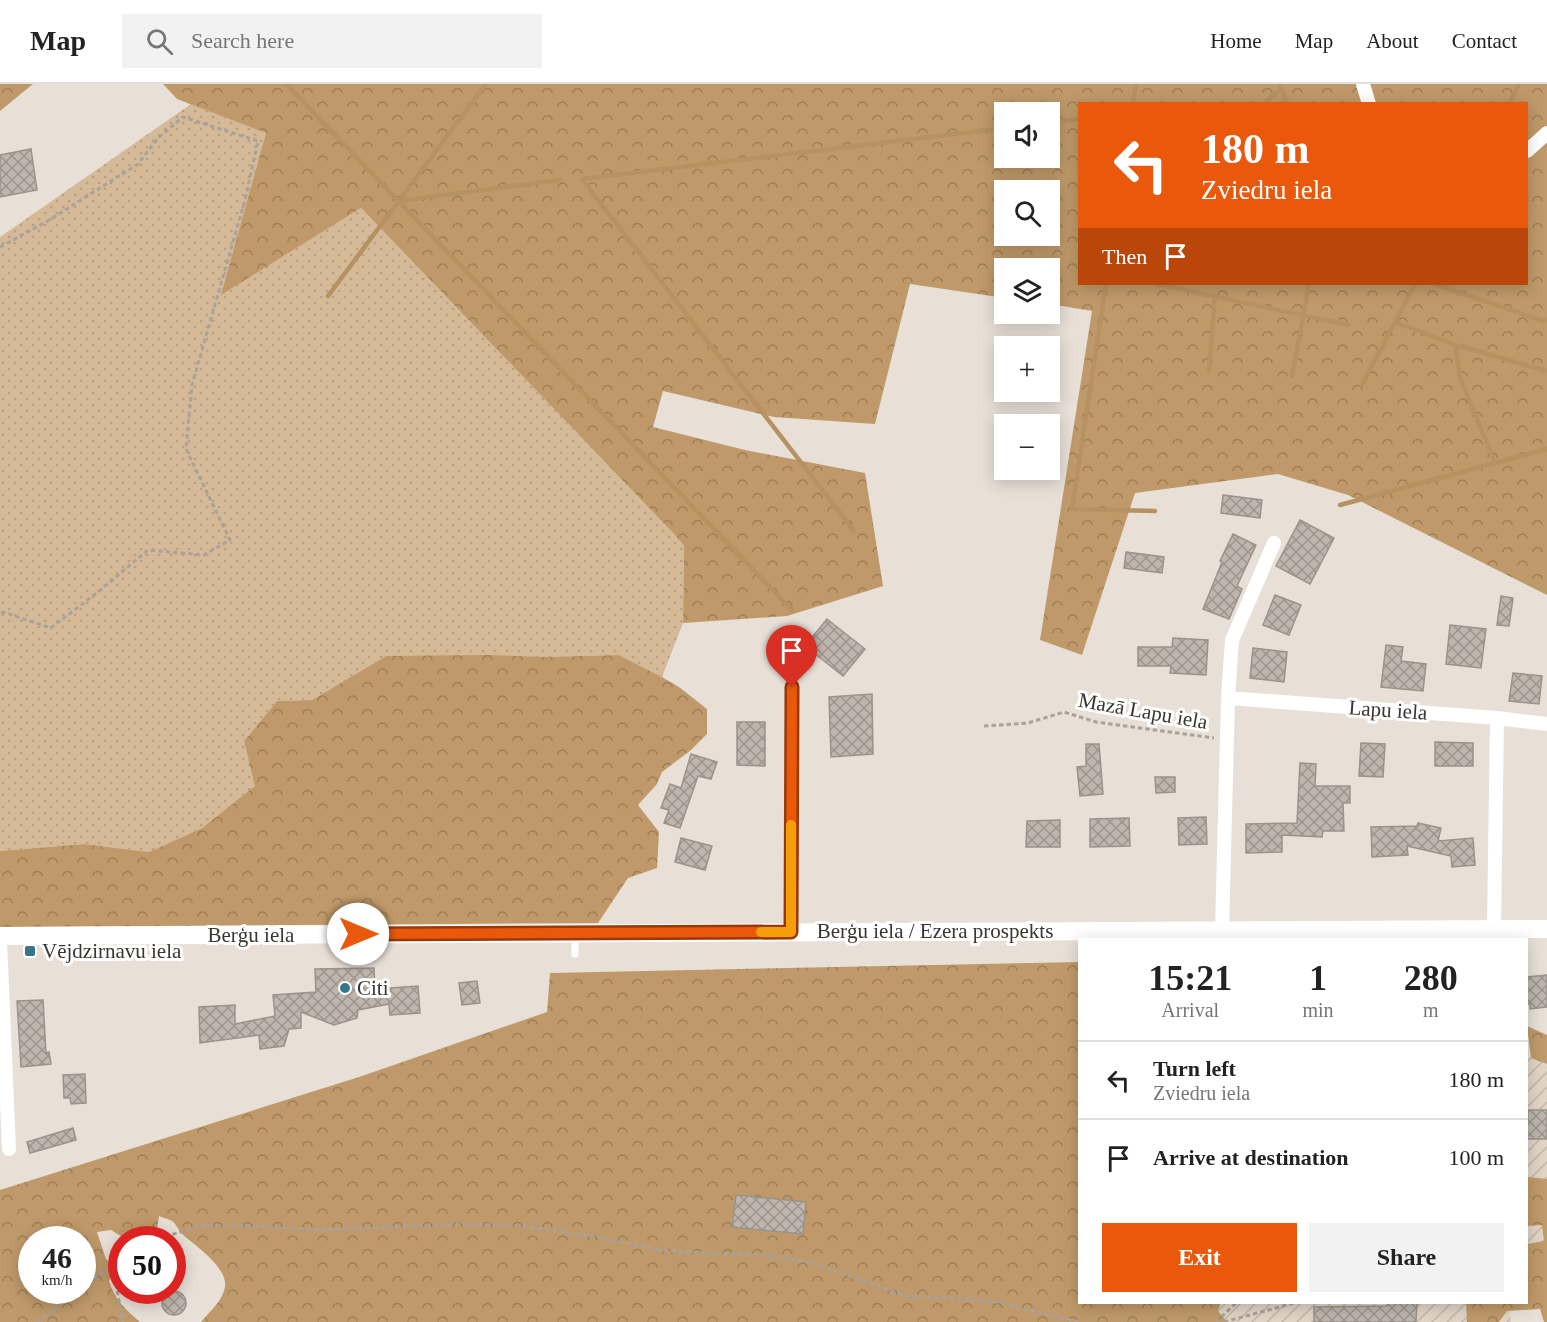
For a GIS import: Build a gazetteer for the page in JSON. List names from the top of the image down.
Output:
{
  "streets": {
    "main road": ["Berģu iela / Ezera prospekts", "Berģu iela"],
    "street": ["Lapu iela"],
    "path": ["Mazā Lapu iela"]
  },
  "crossings": [
    ["Berģu iela / Ezera prospekts", "Berģu iela"]
  ],
  "places": {
    "transit": ["Vējdzirnavu iela"],
    "other": ["Citi"]
  },
  "page": {
    "header": "Map",
    "search": "Search here",
    "nav": [
      "Home",
      "Map",
      "About",
      "Contact"
    ],
    "map_buttons": ["+", "−"],
    "turn": ["180 m", "Zviedru iela"],
    "then": "Then",
    "eta": [
      "15:21",
      "Arrival",
      "1",
      "min",
      "280",
      "m"
    ],
    "list": [
      {
        "name": "Turn left",
        "note": "Zviedru iela",
        "value": "180 m"
      },
      {
        "name": "Arrive at destination",
        "value": "100 m"
      }
    ],
    "buttons": ["Exit", "Share"],
    "speed": "46 km/h",
    "limit": "50"
  }
}
